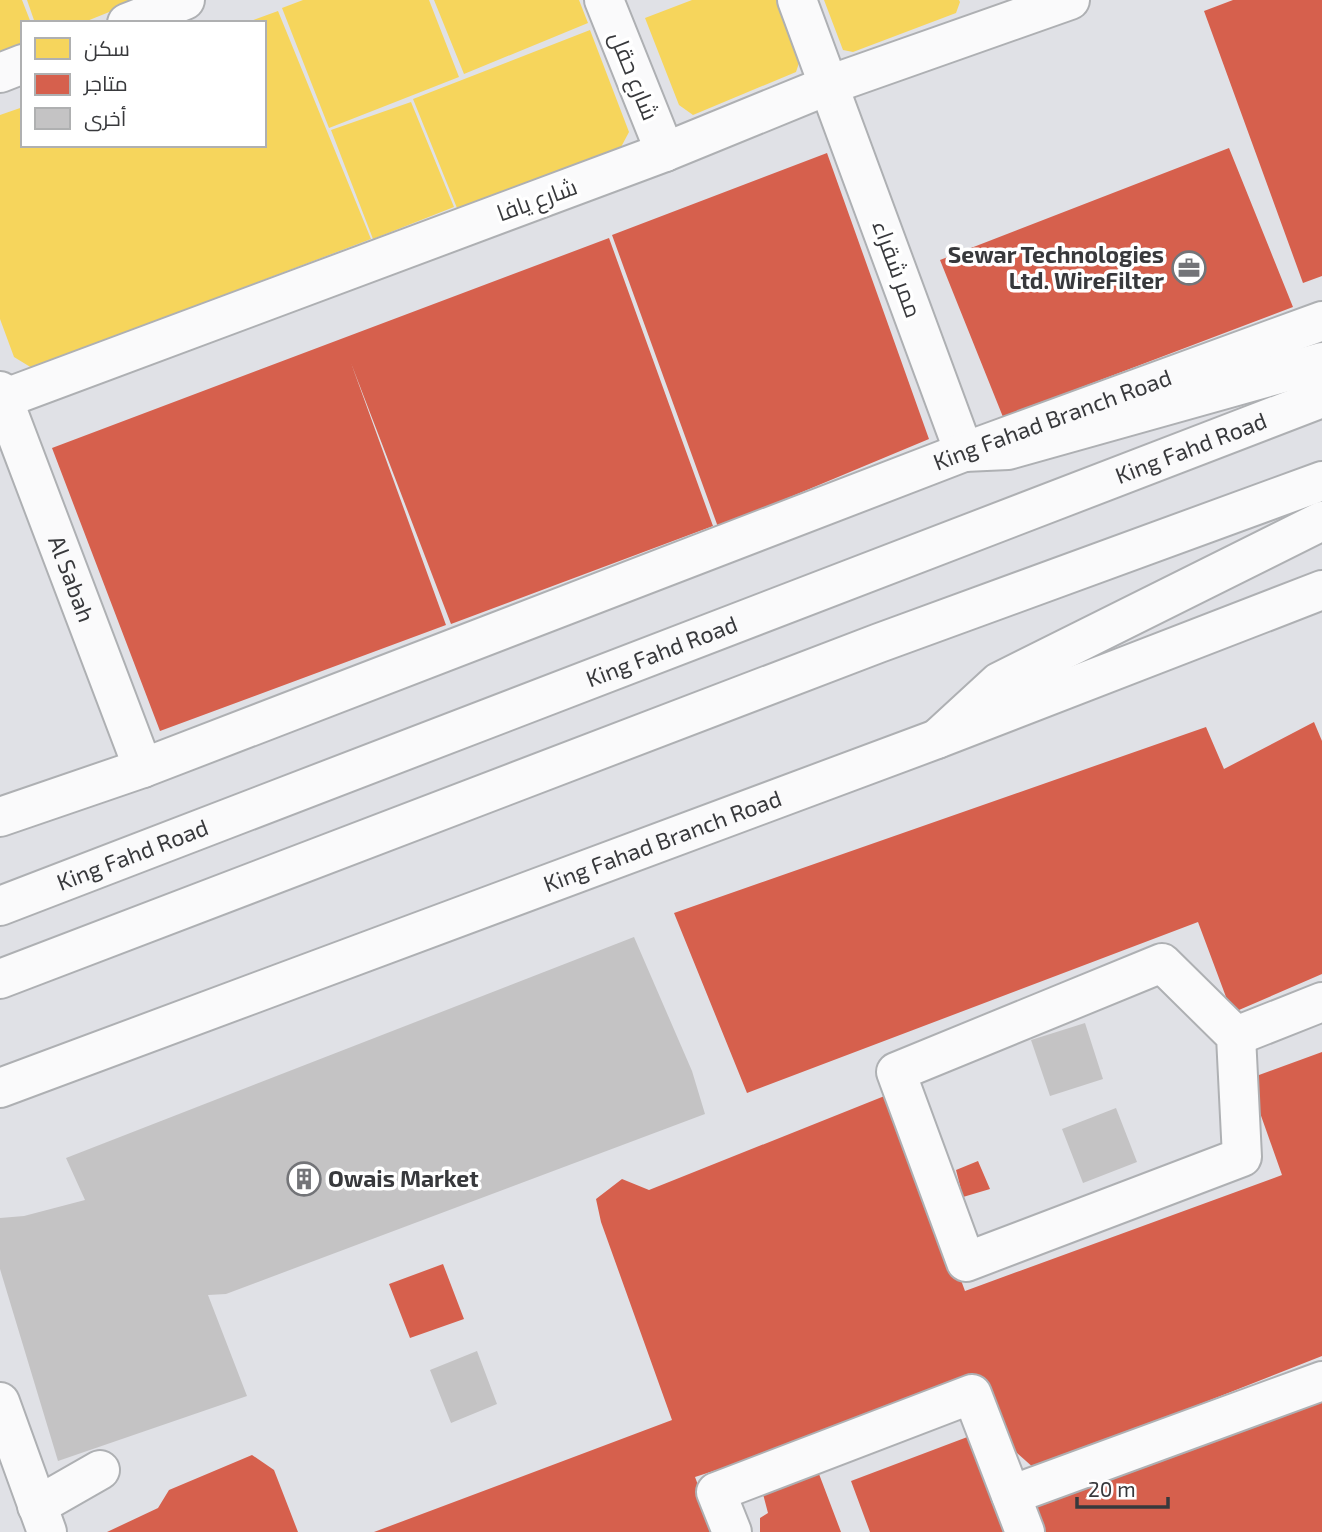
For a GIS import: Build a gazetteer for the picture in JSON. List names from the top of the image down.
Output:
{
  "streets": {
    "main road": [
      "شارع حقل",
      "شارع يافا",
      "ممر شقراء",
      "King Fahad Branch Road",
      "King Fahd Road",
      "Al Sabah"
    ]
  },
  "crossings": [
    ["شارع حقل", "شارع يافا"],
    ["شارع يافا", "ممر شقراء"],
    ["شارع يافا", "Al Sabah"],
    ["ممر شقراء", "King Fahad Branch Road"],
    ["King Fahad Branch Road", "Al Sabah"]
  ],
  "places": {
    "office": ["Sewar Technologies Ltd. WireFilter"],
    "building": ["Owais Market"]
  },
  "legend": ["سكن", "متاجر", "أخرى"],
  "scale_bar": "20 m"
}
